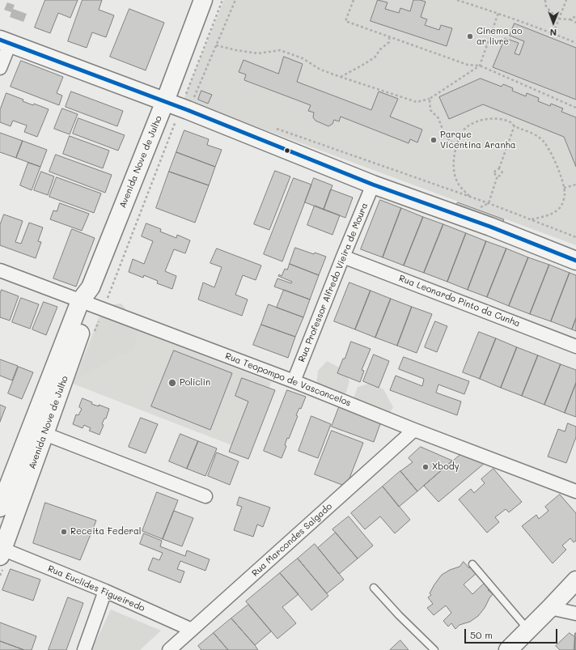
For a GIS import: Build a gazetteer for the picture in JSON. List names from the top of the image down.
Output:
{
  "streets": {
    "main road": ["Avenida Nove de Julho"],
    "street": [
      "Rua Professor Alfredo Vieira de Moura",
      "Rua Leonardo Pinto da Cunha",
      "Rua Teopompo de Vasconcelos",
      "Rua Marcondes Salgado",
      "Rua Euclides Figueiredo"
    ]
  },
  "crossings": [
    ["Avenida Nove de Julho", "Rua Teopompo de Vasconcelos"],
    ["Avenida Nove de Julho", "Rua Euclides Figueiredo"],
    ["Rua Professor Alfredo Vieira de Moura", "Rua Leonardo Pinto da Cunha"],
    ["Rua Professor Alfredo Vieira de Moura", "Rua Teopompo de Vasconcelos"],
    ["Rua Teopompo de Vasconcelos", "Rua Marcondes Salgado"],
    ["Rua Marcondes Salgado", "Rua Euclides Figueiredo"]
  ],
  "places": [
    "Cinema ao ar livre",
    "Parque Vicentina Aranha",
    "Policlin",
    "Xbody",
    "Receita Federal"
  ],
  "scale_bar": "50 m",
  "north": "bottom"
}
